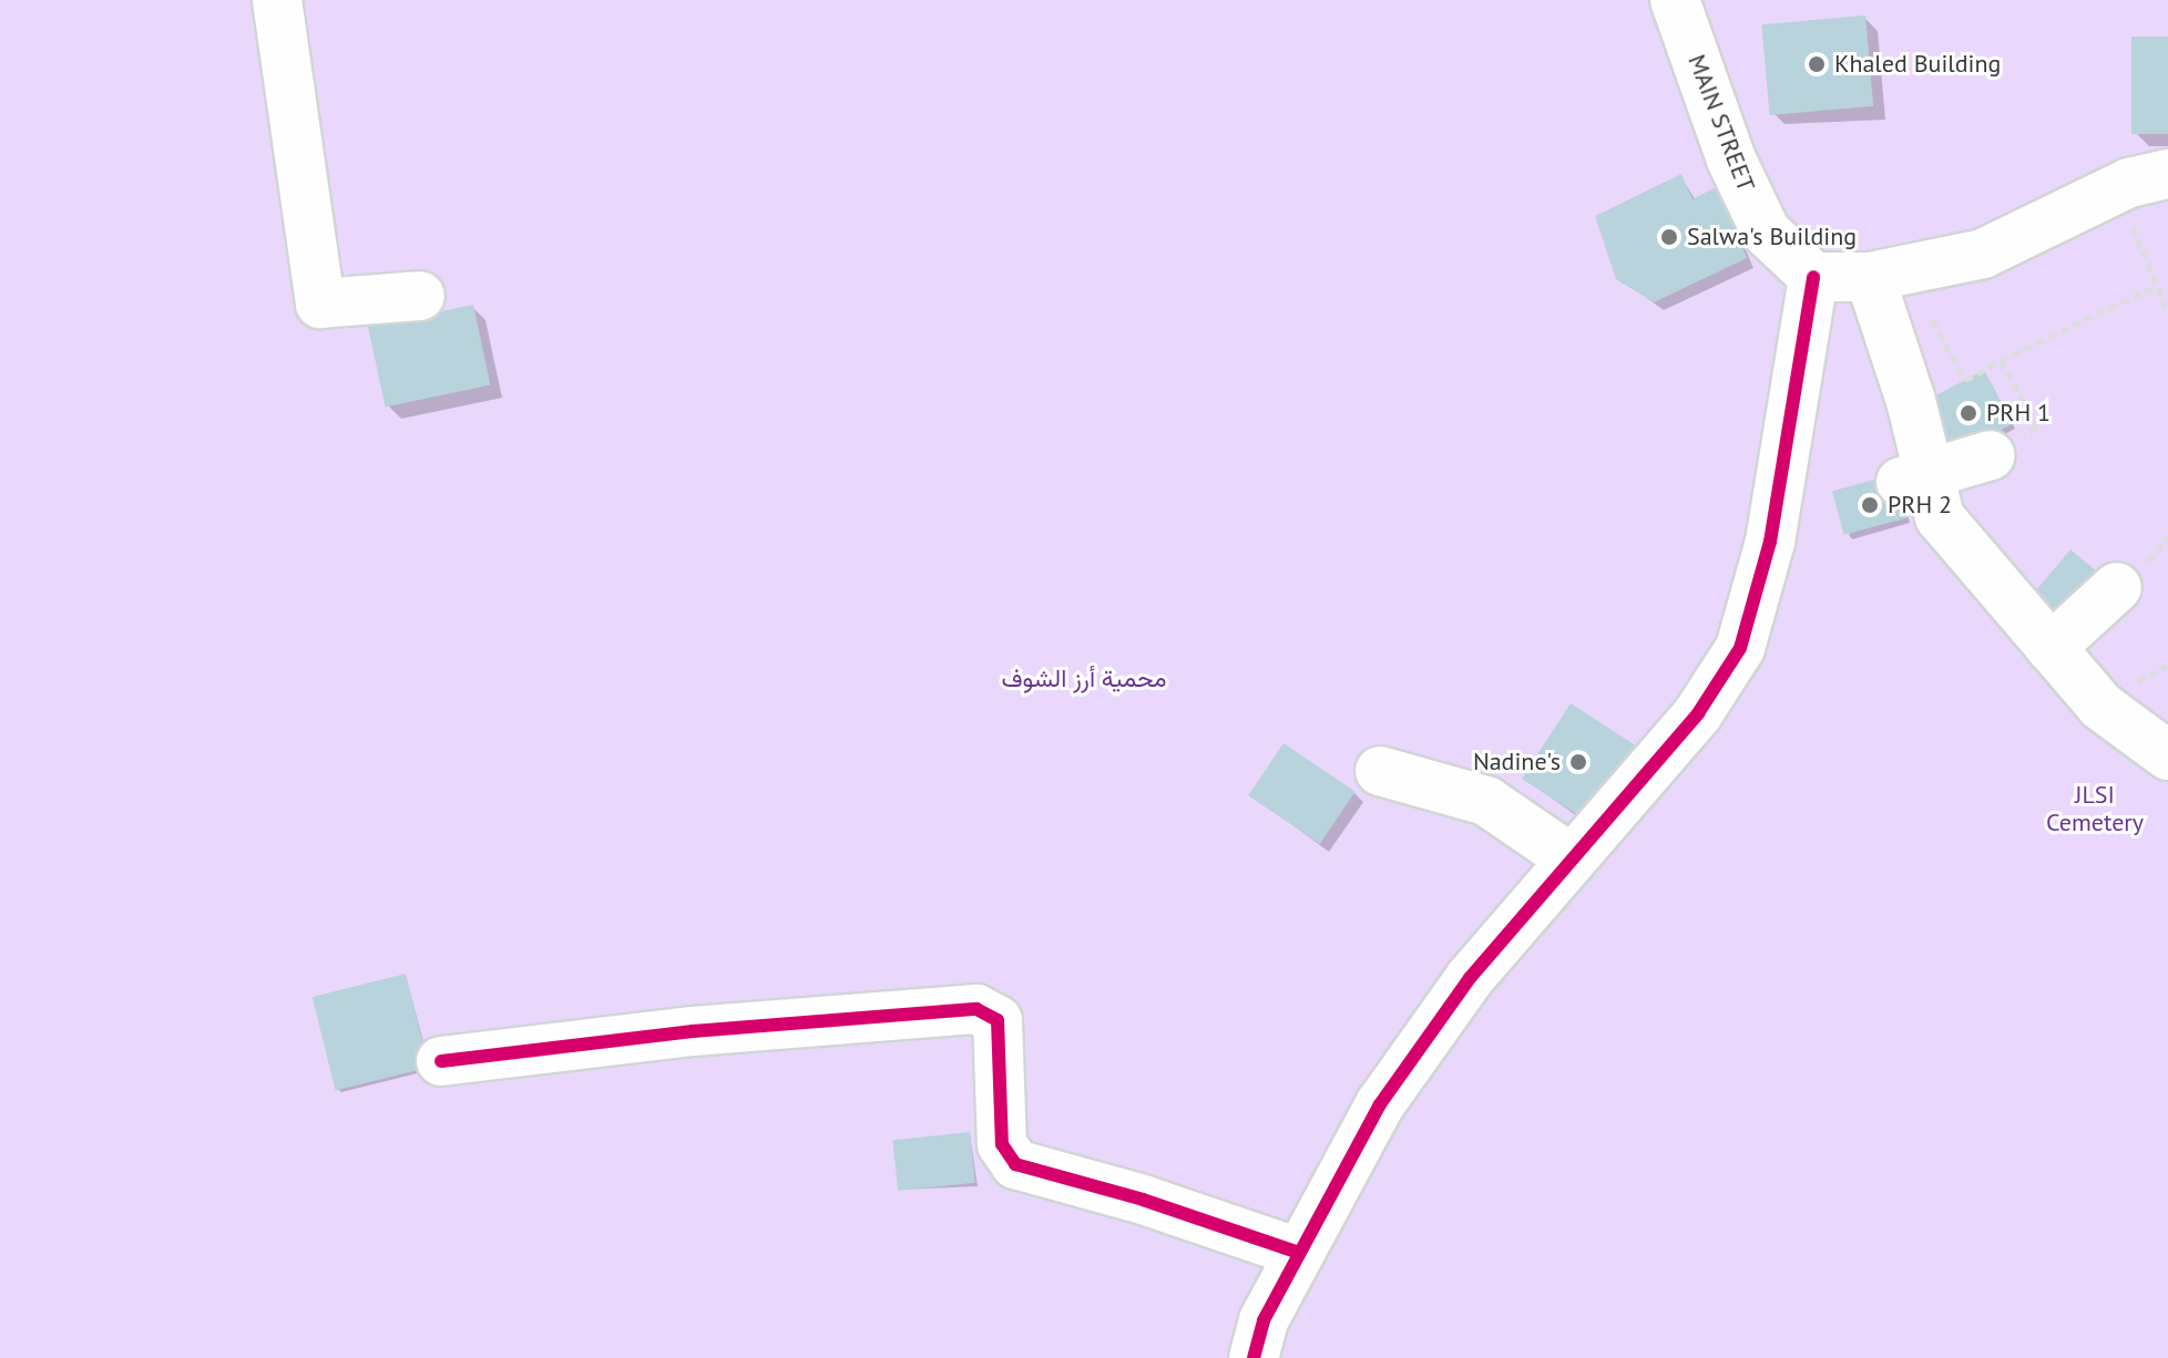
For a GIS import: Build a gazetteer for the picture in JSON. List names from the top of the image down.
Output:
{
  "streets": {
    "street": ["MAIN STREET"]
  },
  "parks": ["محمية أرز الشوف", "JLSI Cemetery"],
  "places": [
    "Khaled Building",
    "Salwa's Building",
    "PRH 1",
    "PRH 2",
    "Nadine's"
  ]
}
